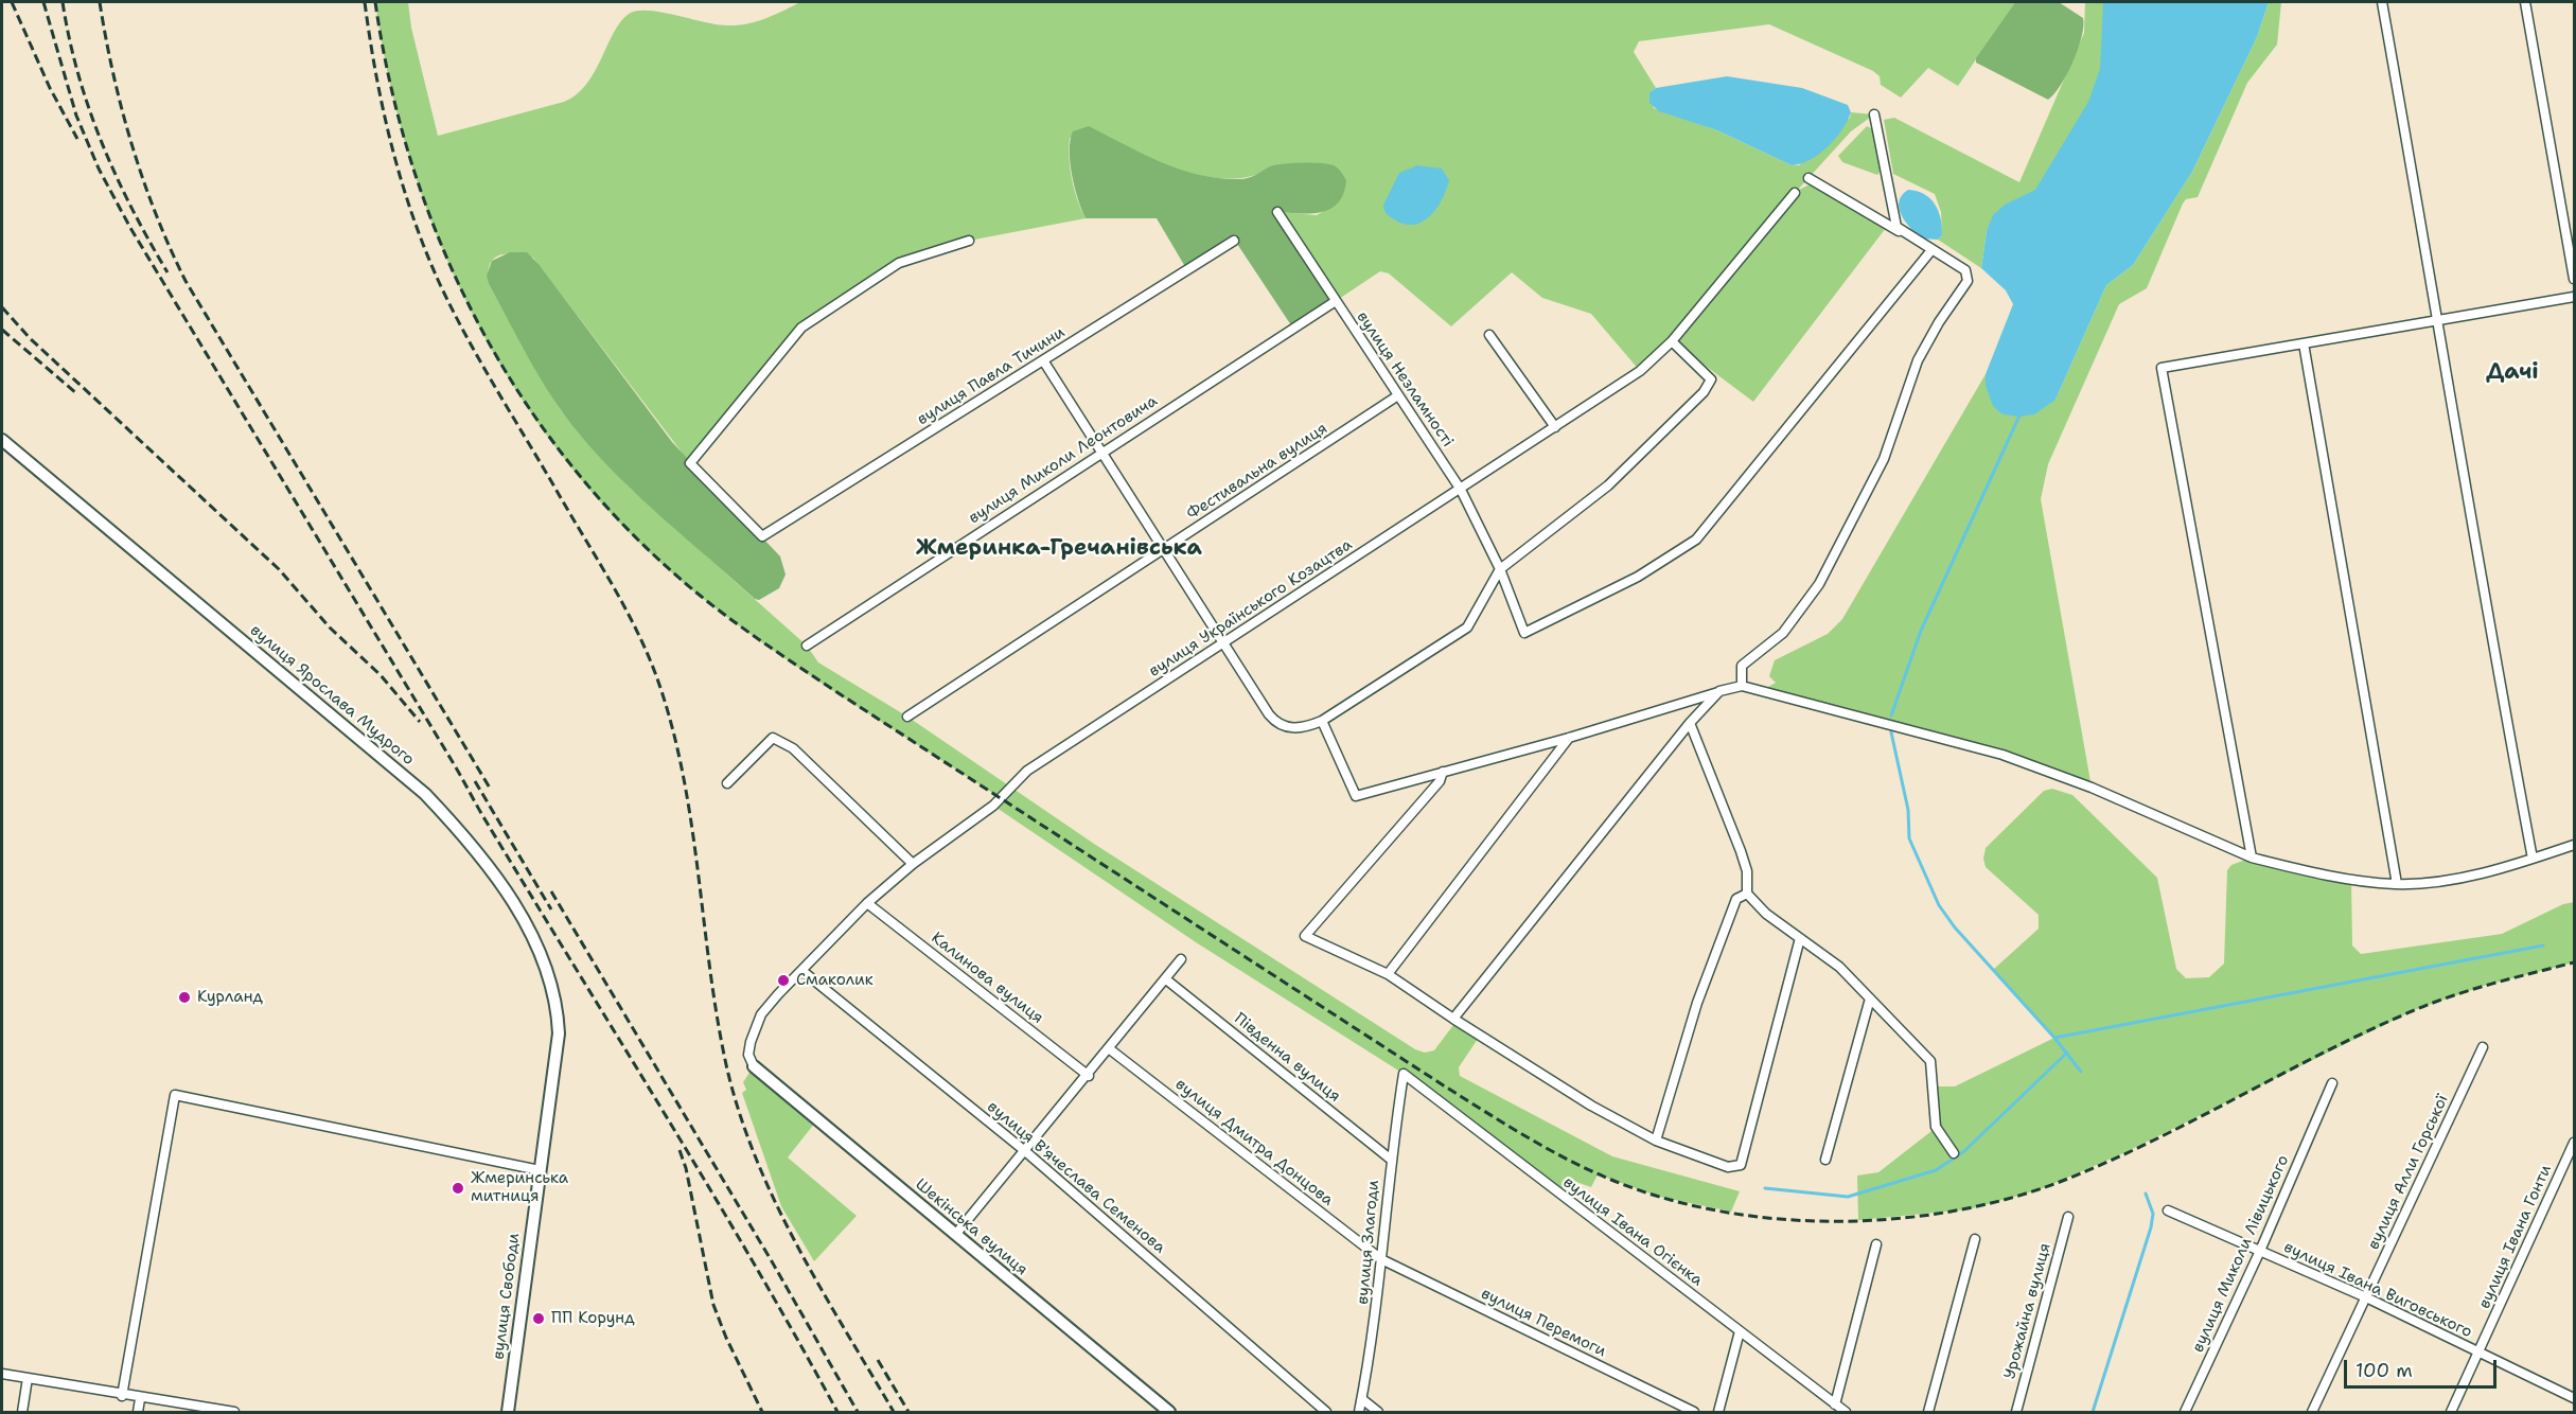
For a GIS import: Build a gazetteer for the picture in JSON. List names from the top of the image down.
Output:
{
  "streets": {
    "street": [
      "вулиця Павла Тичини",
      "вулиця Незламності",
      "вулиця Миколи Леонтовича",
      "Фестивальна вулиця",
      "вулиця Українського Козацтва",
      "вулиця Ярослава Мудрого",
      "Калинова вулиця",
      "Південна вулиця",
      "вулиця Дмитра Донцова",
      "вулиця Алли Горської",
      "вулиця В'ячеслава Семенова",
      "Шекінська вулиця",
      "вулиця Івана Огієнка",
      "вулиця Івана Гонти",
      "вулиця Злагоди",
      "вулиця Миколи Лівицького",
      "вулиця Івана Виговського",
      "вулиця Свободи",
      "Урожайна вулиця",
      "вулиця Перемоги"
    ]
  },
  "crossings": [
    ["вулиця Незламності", "вулиця Миколи Леонтовича"],
    ["вулиця Незламності", "Фестивальна вулиця"],
    ["вулиця Незламності", "вулиця Українського Козацтва"],
    ["вулиця Українського Козацтва", "Калинова вулиця"],
    ["вулиця Українського Козацтва", "вулиця В'ячеслава Семенова"],
    ["вулиця Українського Козацтва", "Шекінська вулиця"],
    ["вулиця Ярослава Мудрого", "вулиця Свободи"],
    ["Південна вулиця", "вулиця Злагоди"],
    ["вулиця Дмитра Донцова", "вулиця Злагоди"],
    ["вулиця Дмитра Донцова", "вулиця Перемоги"],
    ["вулиця Алли Горської", "вулиця Івана Виговського"],
    ["вулиця Івана Огієнка", "вулиця Злагоди"],
    ["вулиця Івана Гонти", "вулиця Івана Виговського"],
    ["вулиця Злагоди", "вулиця Перемоги"],
    ["вулиця Миколи Лівицького", "вулиця Івана Виговського"]
  ],
  "districts": ["Дачі", "Жмеринка-Гречанівська"],
  "places": [
    "Смаколик",
    "Курланд",
    "Жмеринська митниця",
    "ПП Корунд"
  ],
  "scale_bar": "100 m"
}
